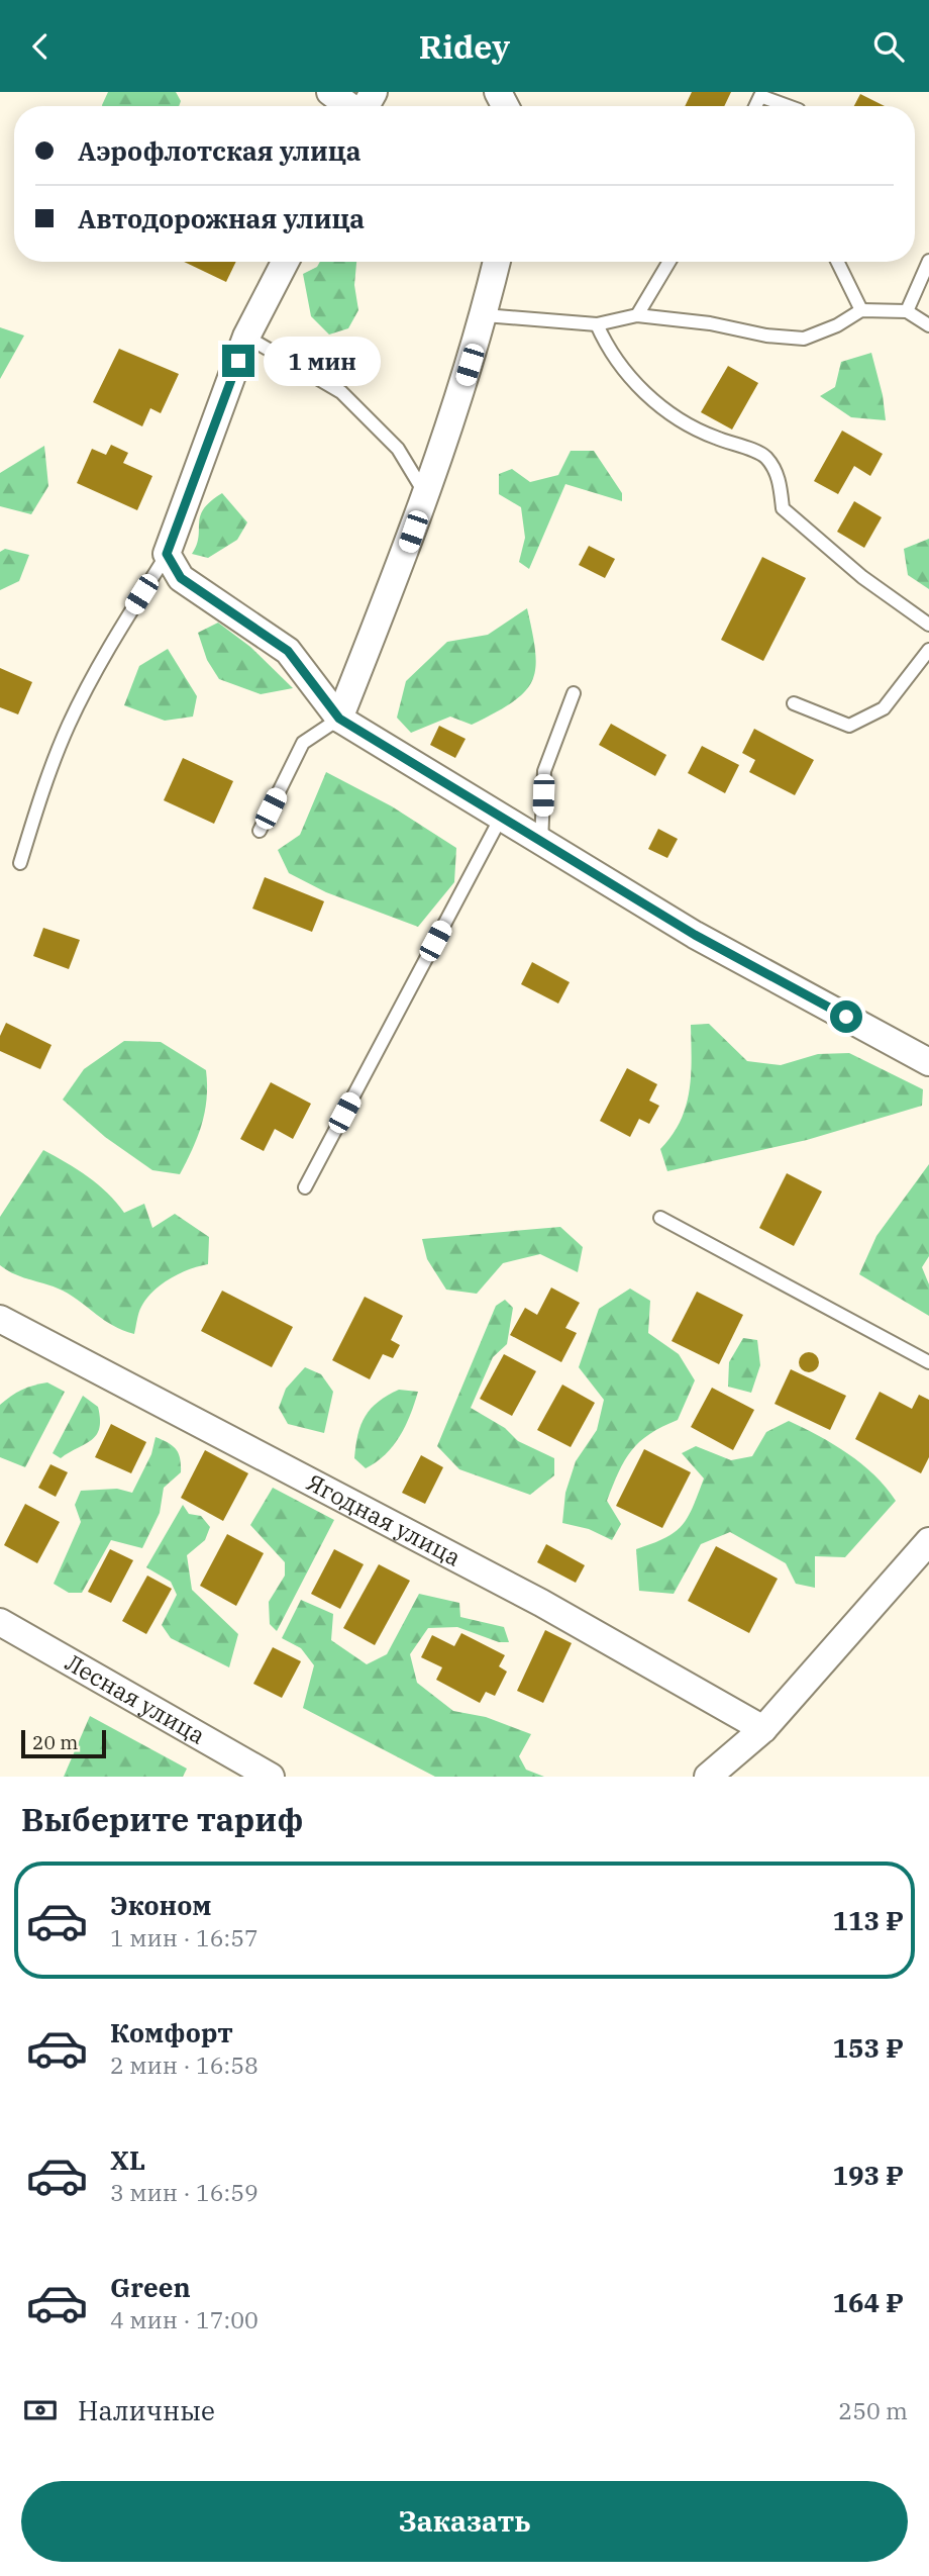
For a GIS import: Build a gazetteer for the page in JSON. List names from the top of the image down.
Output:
{
  "streets": {
    "street": ["Ягодная улица", "Лесная улица"]
  },
  "scale_bar": "20 m",
  "page": {
    "header": "Ridey",
    "banner": ["Аэрофлотская улица", "Автодорожная улица"],
    "bubble": "1 мин",
    "scale": "20 m",
    "heading": "Выберите тариф",
    "list": [
      {
        "name": "Эконом",
        "note": "1 мин · 16:57",
        "value": "113 ₽"
      },
      {
        "name": "Комфорт",
        "note": "2 мин · 16:58",
        "value": "153 ₽"
      },
      {
        "name": "XL",
        "note": "3 мин · 16:59",
        "value": "193 ₽"
      },
      {
        "name": "Green",
        "note": "4 мин · 17:00",
        "value": "164 ₽"
      }
    ],
    "pay": ["Наличные", "250 m"],
    "buttons": "Заказать"
  }
}
